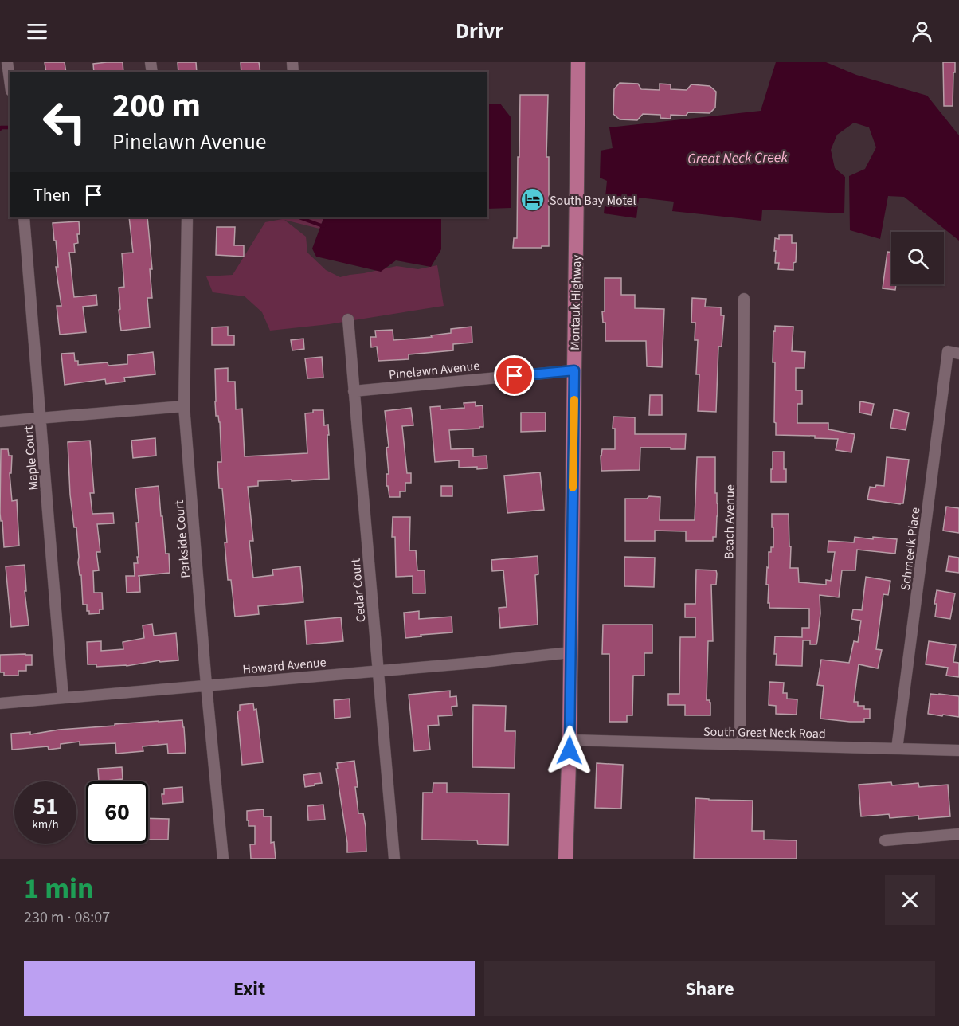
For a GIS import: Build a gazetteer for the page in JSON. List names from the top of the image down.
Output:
{
  "streets": {
    "main road": ["Montauk Highway"],
    "street": [
      "Pinelawn Avenue",
      "Maple Court",
      "Beach Avenue",
      "Parkside Court",
      "Schmeelk Place",
      "Cedar Court",
      "Howard Avenue",
      "South Great Neck Road"
    ]
  },
  "crossings": [
    ["Montauk Highway", "Pinelawn Avenue"],
    ["Montauk Highway", "Howard Avenue"],
    ["Montauk Highway", "South Great Neck Road"],
    ["Pinelawn Avenue", "Cedar Court"],
    ["Maple Court", "Howard Avenue"],
    ["Beach Avenue", "South Great Neck Road"],
    ["Parkside Court", "Howard Avenue"],
    ["Schmeelk Place", "South Great Neck Road"],
    ["Cedar Court", "Howard Avenue"]
  ],
  "water": ["Great Neck Creek"],
  "places": {
    "hotel": ["South Bay Motel"]
  },
  "page": {
    "header": "Drivr",
    "turn": ["200 m", "Pinelawn Avenue"],
    "then": "Then",
    "speed": "51 km/h",
    "limit": "60",
    "heading": ["1 min", "230 m · 08:07"],
    "buttons": ["Exit", "Share"]
  }
}
